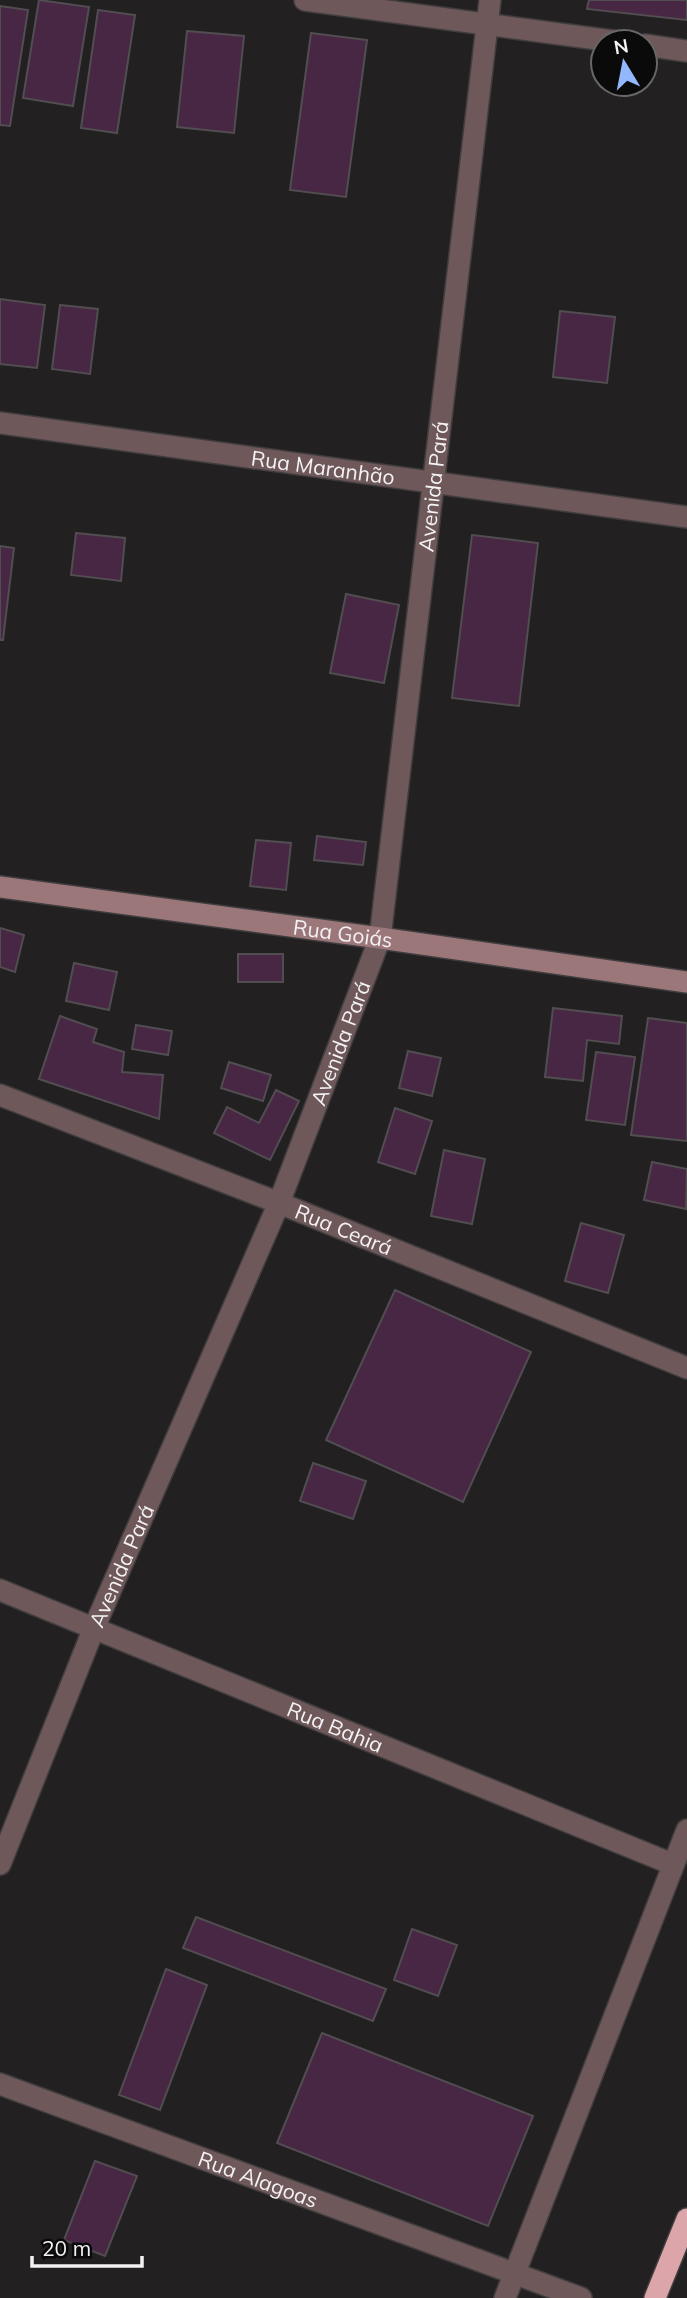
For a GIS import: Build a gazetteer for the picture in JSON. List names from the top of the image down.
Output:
{
  "streets": {
    "street": [
      "Rua Maranhão",
      "Avenida Pará",
      "Rua Goiás",
      "Rua Ceará",
      "Rua Bahia",
      "Rua Alagoas"
    ]
  },
  "crossings": [
    ["Rua Maranhão", "Avenida Pará"],
    ["Avenida Pará", "Rua Goiás"],
    ["Avenida Pará", "Rua Ceará"],
    ["Avenida Pará", "Rua Bahia"]
  ],
  "scale_bar": "20 m",
  "north": "top"
}
